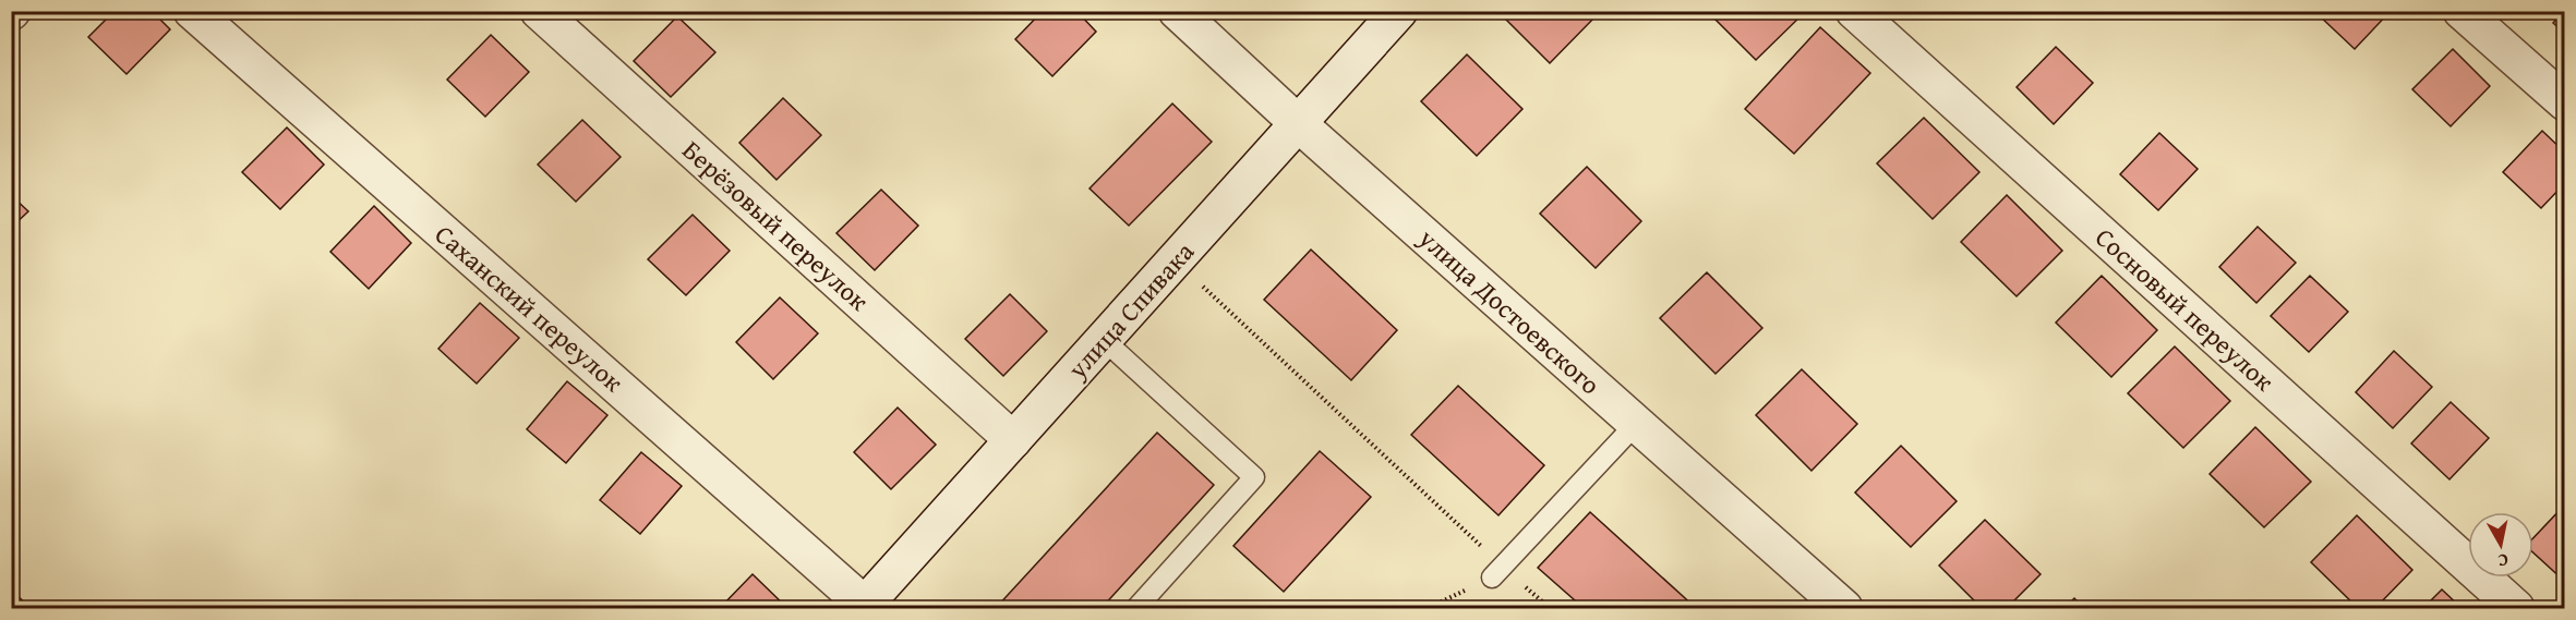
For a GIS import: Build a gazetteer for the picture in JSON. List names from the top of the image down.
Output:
{
  "streets": {
    "street": [
      "Берёзовый переулок",
      "Саханский переулок",
      "Сосновый переулок",
      "улица Спивака",
      "улица Достоевского"
    ]
  },
  "crossings": [
    ["Берёзовый переулок", "улица Спивака"],
    ["Саханский переулок", "улица Спивака"],
    ["улица Спивака", "улица Достоевского"]
  ],
  "north": "bottom"
}
